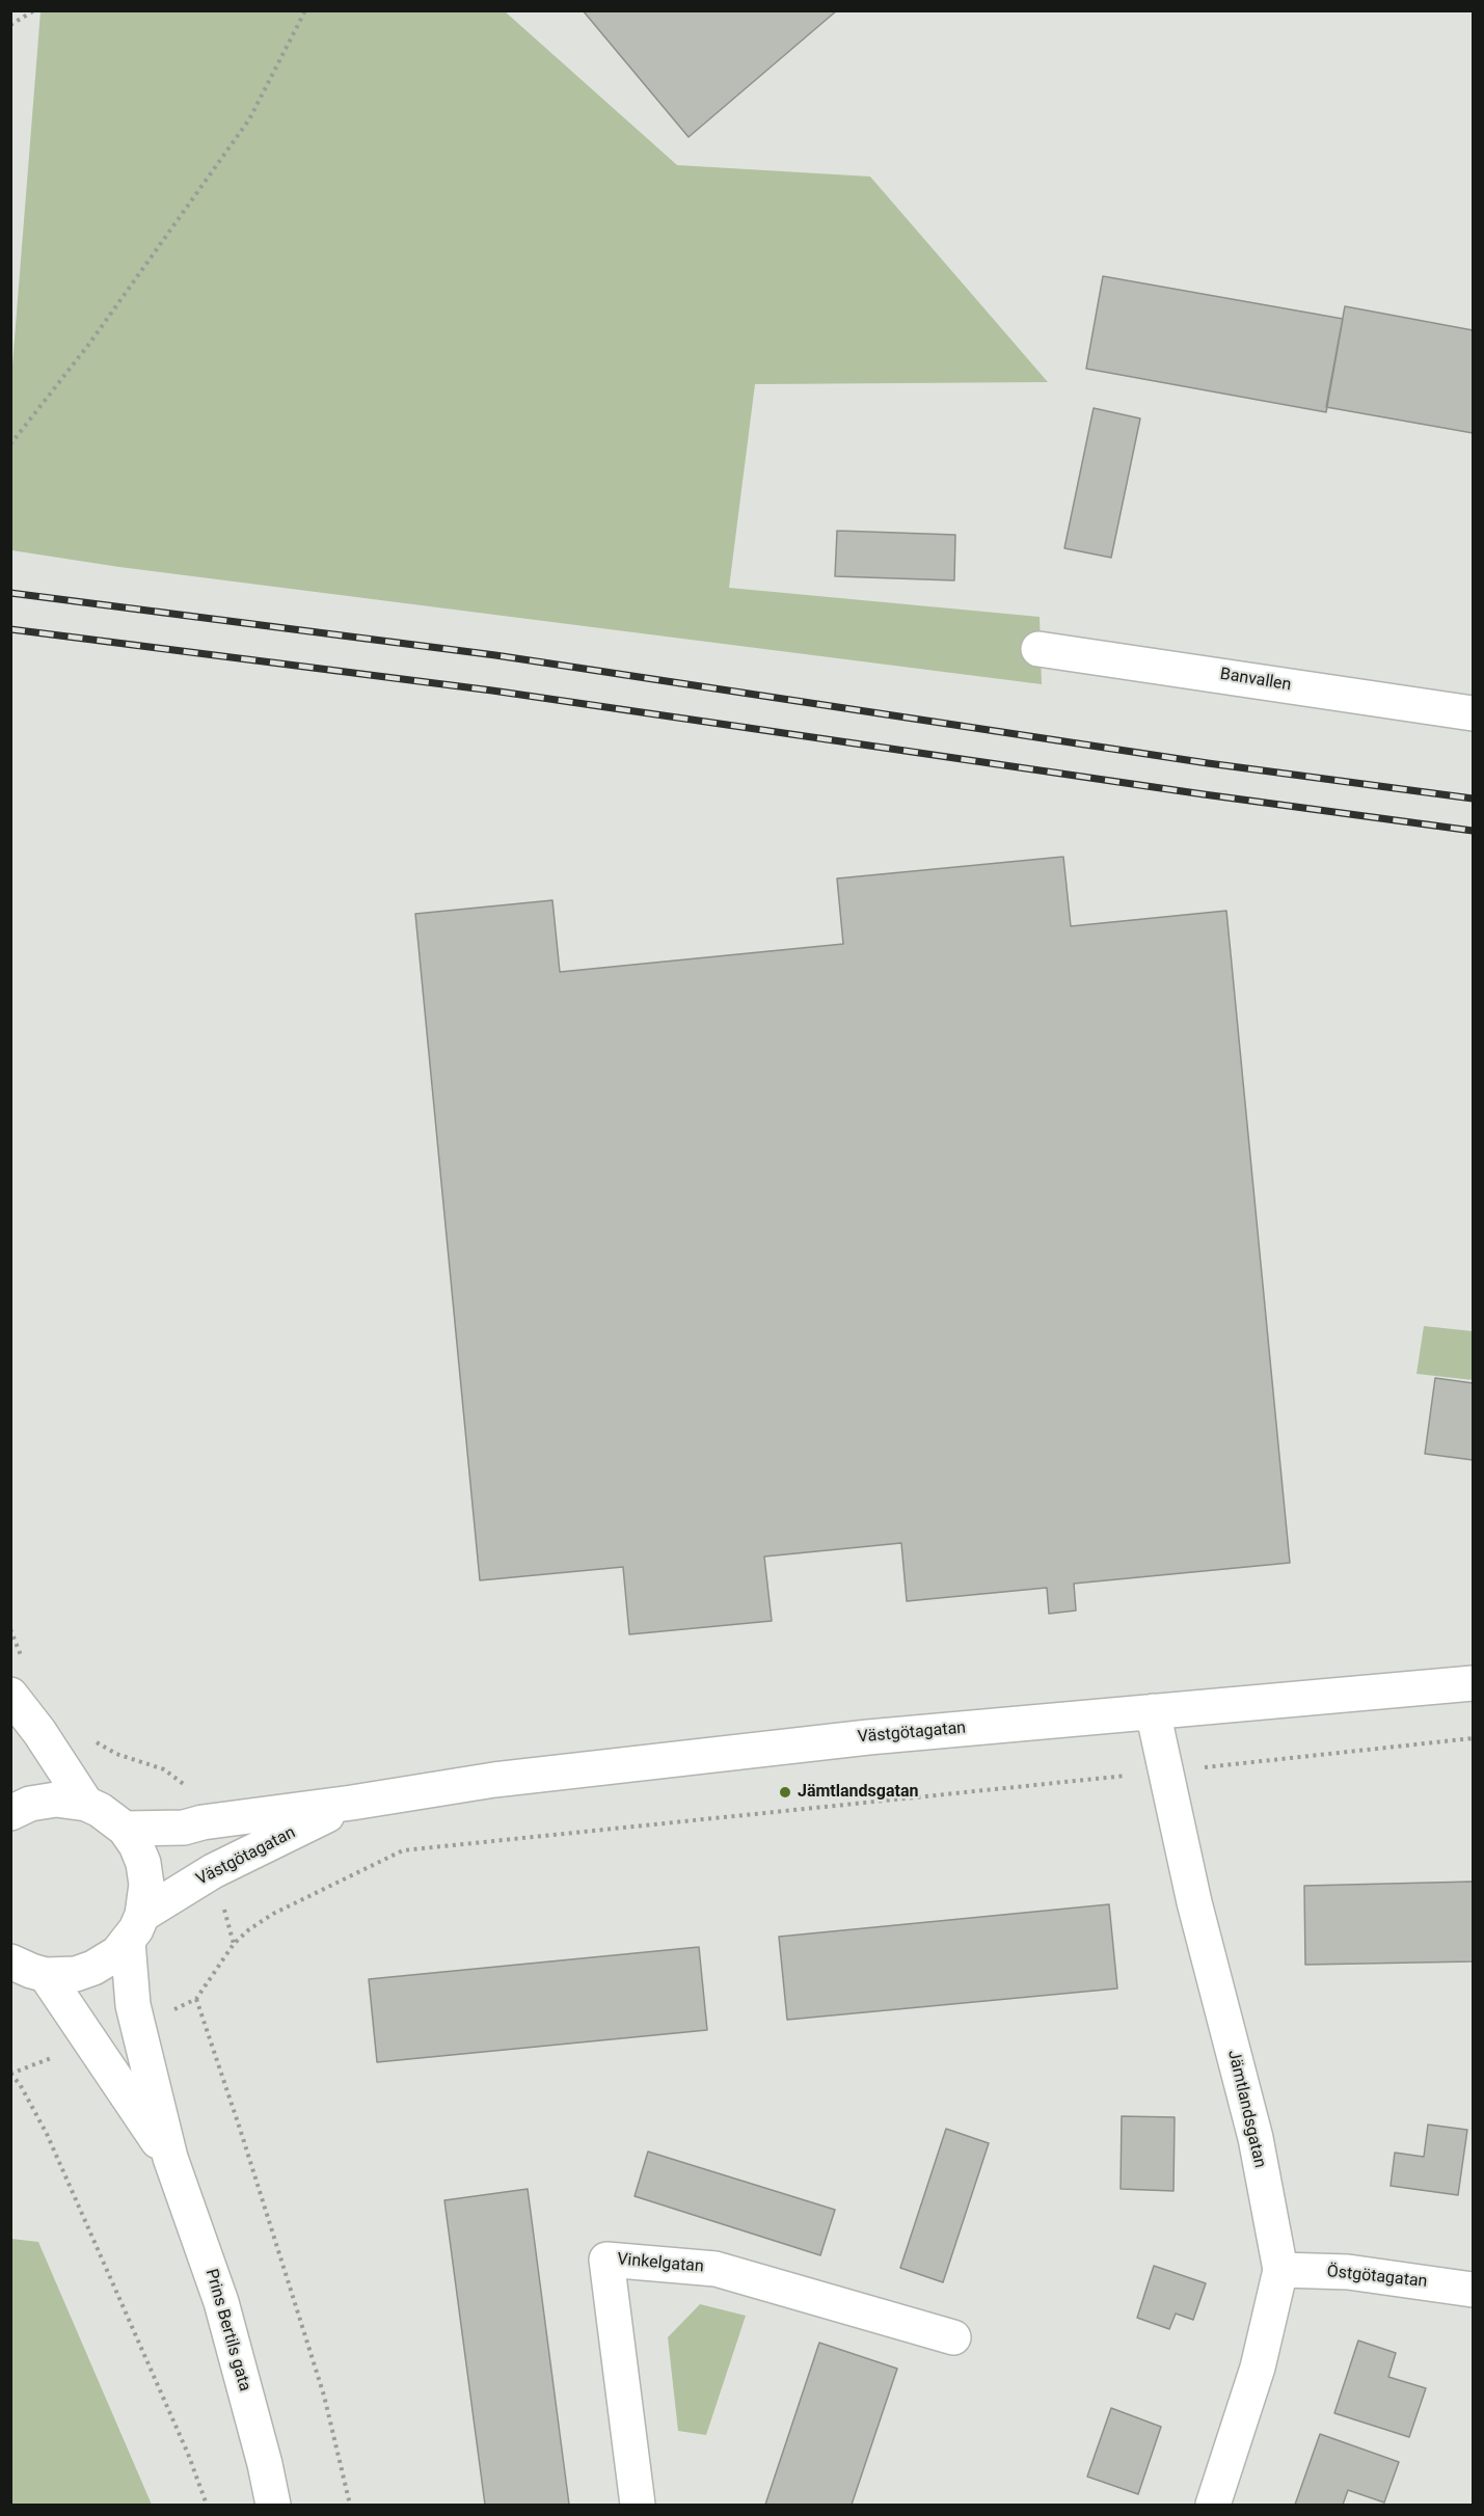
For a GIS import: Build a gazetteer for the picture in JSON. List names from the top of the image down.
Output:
{
  "streets": {
    "street": [
      "Banvallen",
      "Västgötagatan",
      "Jämtlandsgatan",
      "Vinkelgatan",
      "Östgötagatan",
      "Prins Bertils gata"
    ]
  },
  "crossings": [
    ["Västgötagatan", "Jämtlandsgatan"],
    ["Västgötagatan", "Prins Bertils gata"],
    ["Jämtlandsgatan", "Östgötagatan"]
  ],
  "places": ["Jämtlandsgatan"]
}
